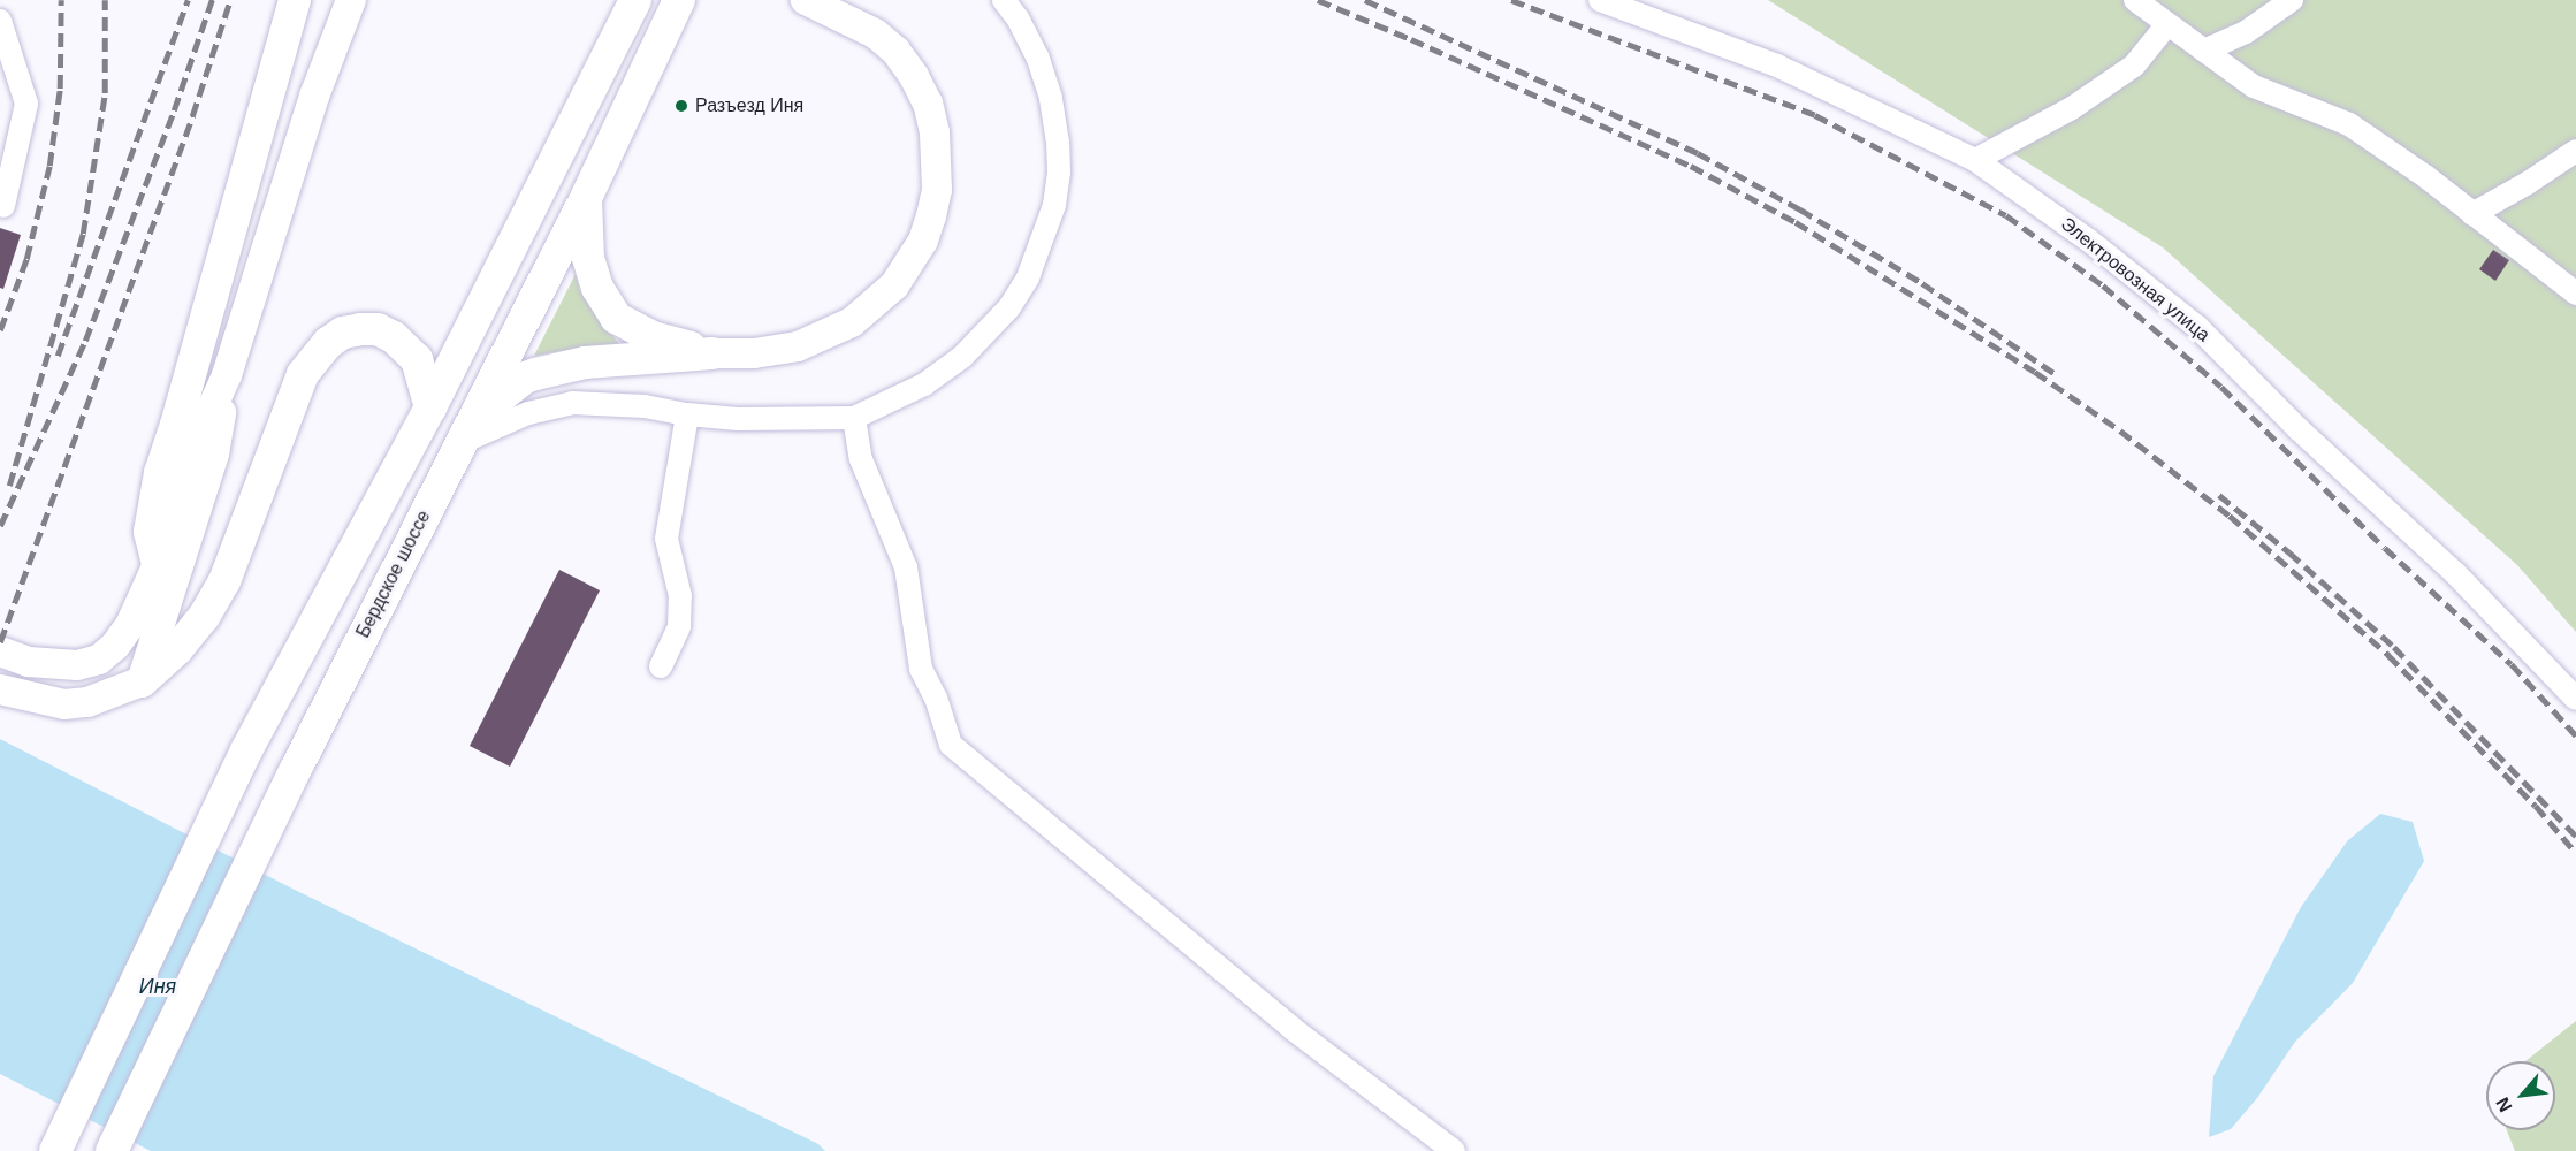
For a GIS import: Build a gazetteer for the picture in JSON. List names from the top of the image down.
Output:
{
  "streets": {
    "highway": ["Бердское шоссе"],
    "street": ["Электровозная улица"]
  },
  "water": ["Иня"],
  "places": ["Разъезд Иня"],
  "north": "bottom left"
}
